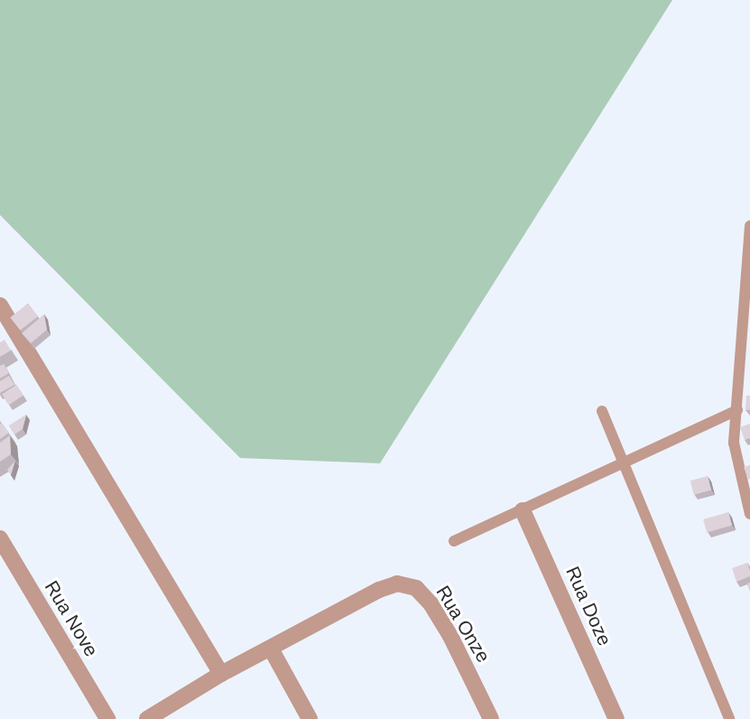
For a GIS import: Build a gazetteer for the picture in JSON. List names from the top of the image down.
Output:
{
  "streets": {
    "street": ["Rua Doze", "Rua Nove", "Rua Onze"]
  }
}
